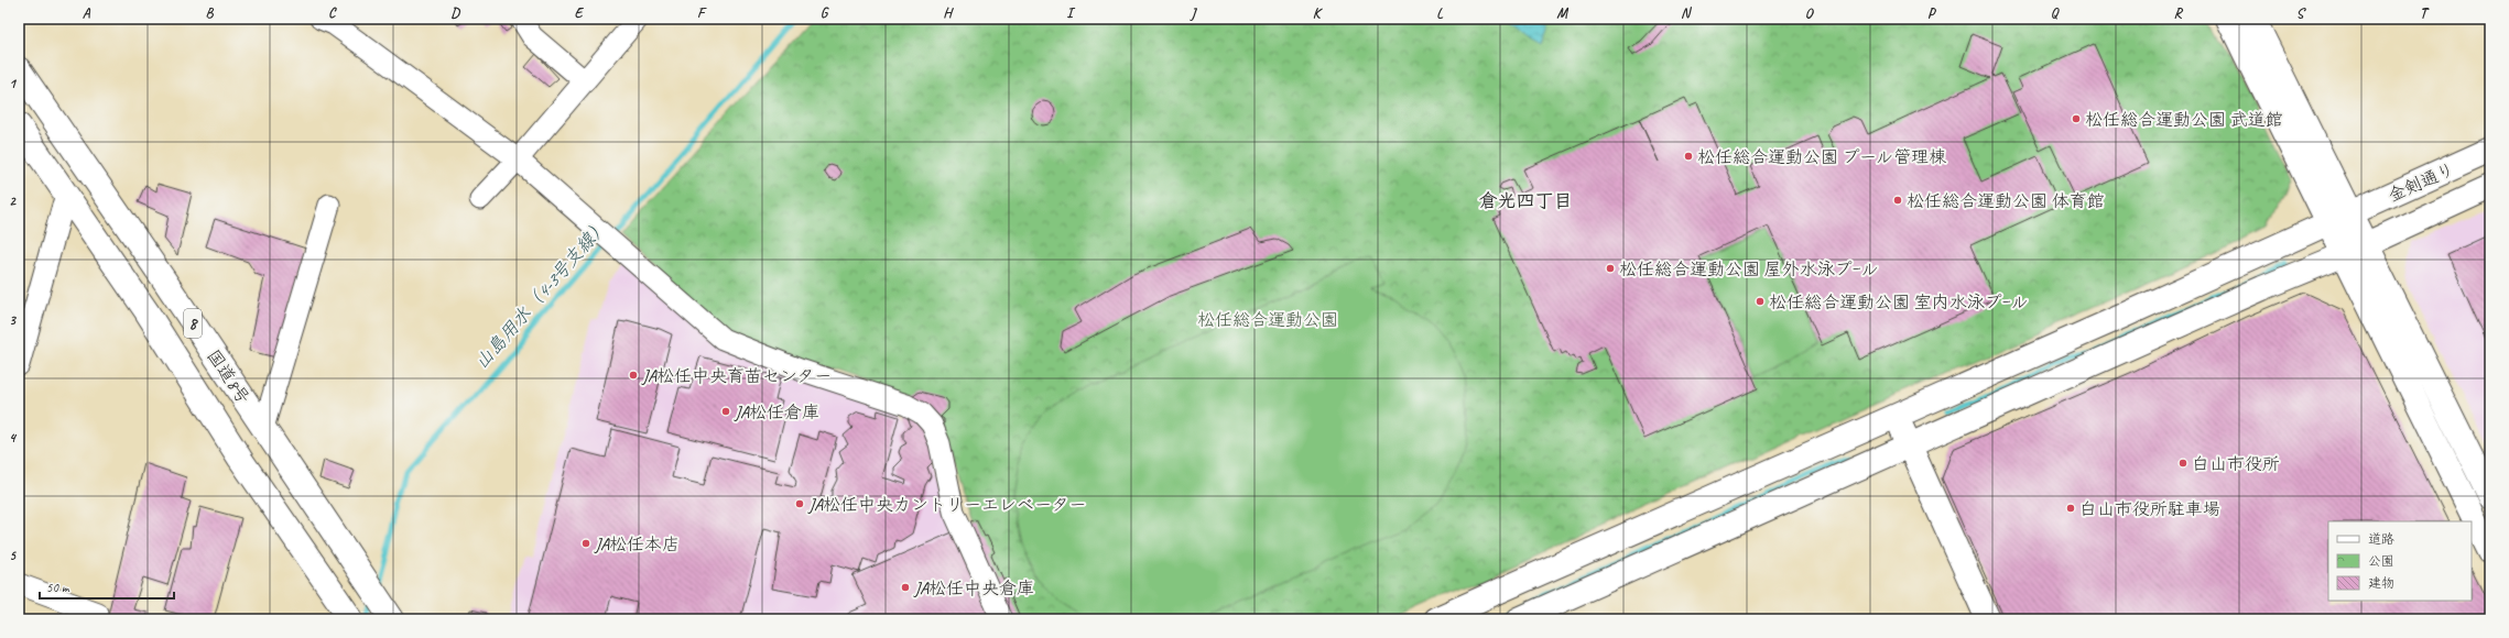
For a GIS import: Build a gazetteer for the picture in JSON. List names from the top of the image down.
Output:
{
  "streets": {
    "main road": ["金剣通り", "8", "国道8号"]
  },
  "districts": ["倉光四丁目"],
  "water": ["山島用水（4-3号支線）"],
  "parks": ["松任総合運動公園"],
  "places": [
    "松任総合運動公園 武道館",
    "松任総合運動公園 プール管理棟",
    "松任総合運動公園 体育館",
    "松任総合運動公園 屋外水泳プｰル",
    "松任総合運動公園 室内水泳プｰル",
    "JA松任中央育苗センター",
    "JA松任倉庫",
    "白山市役所",
    "JA松任中央カントリーエレベーター",
    "白山市役所駐車場",
    "JA松任本店",
    "JA松任中央倉庫"
  ],
  "legend": ["道路", "公園", "建物"],
  "scale_bar": "50 m",
  "grid": {
    "columns": [
      "A",
      "B",
      "C",
      "D",
      "E",
      "F",
      "G",
      "H",
      "I",
      "J",
      "K",
      "L",
      "M",
      "N",
      "O",
      "P",
      "Q",
      "R",
      "S",
      "T"
    ],
    "rows": [
      "1",
      "2",
      "3",
      "4",
      "5"
    ]
  }
}
